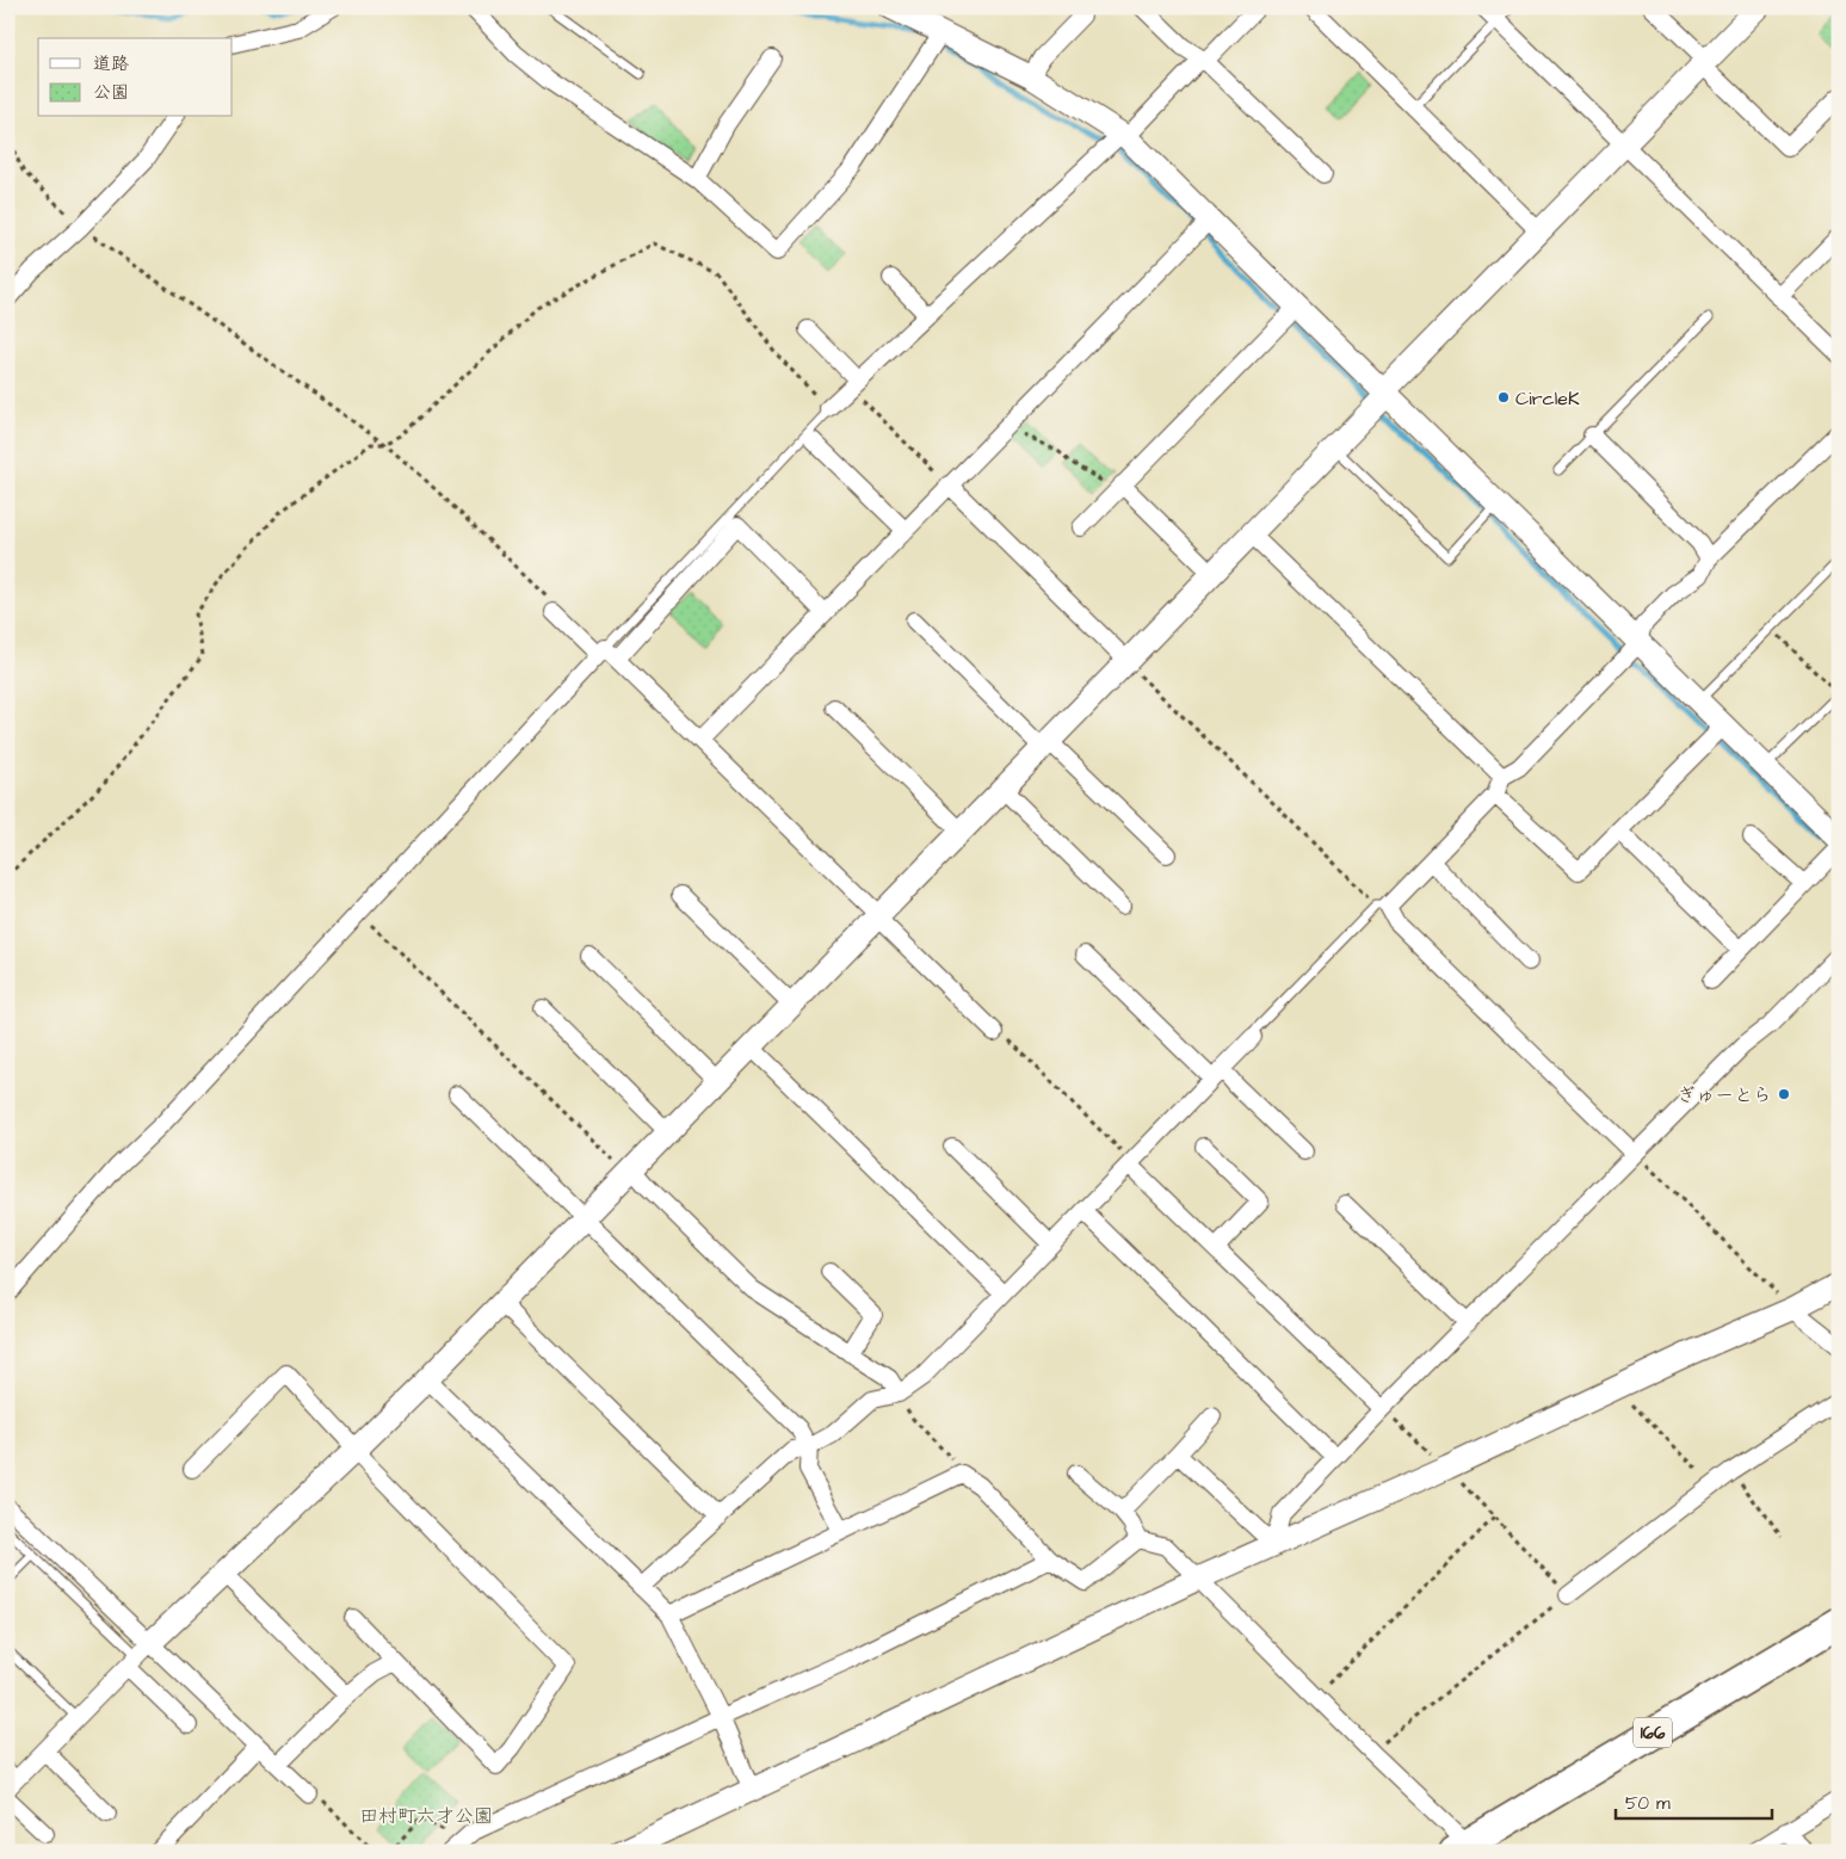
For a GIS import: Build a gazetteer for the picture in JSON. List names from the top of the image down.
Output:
{
  "streets": {
    "highway": ["166"]
  },
  "parks": ["田村町六才公園"],
  "places": ["CircleK", "ぎゅーとら"],
  "legend": ["道路", "公園"],
  "scale_bar": "50 m"
}
